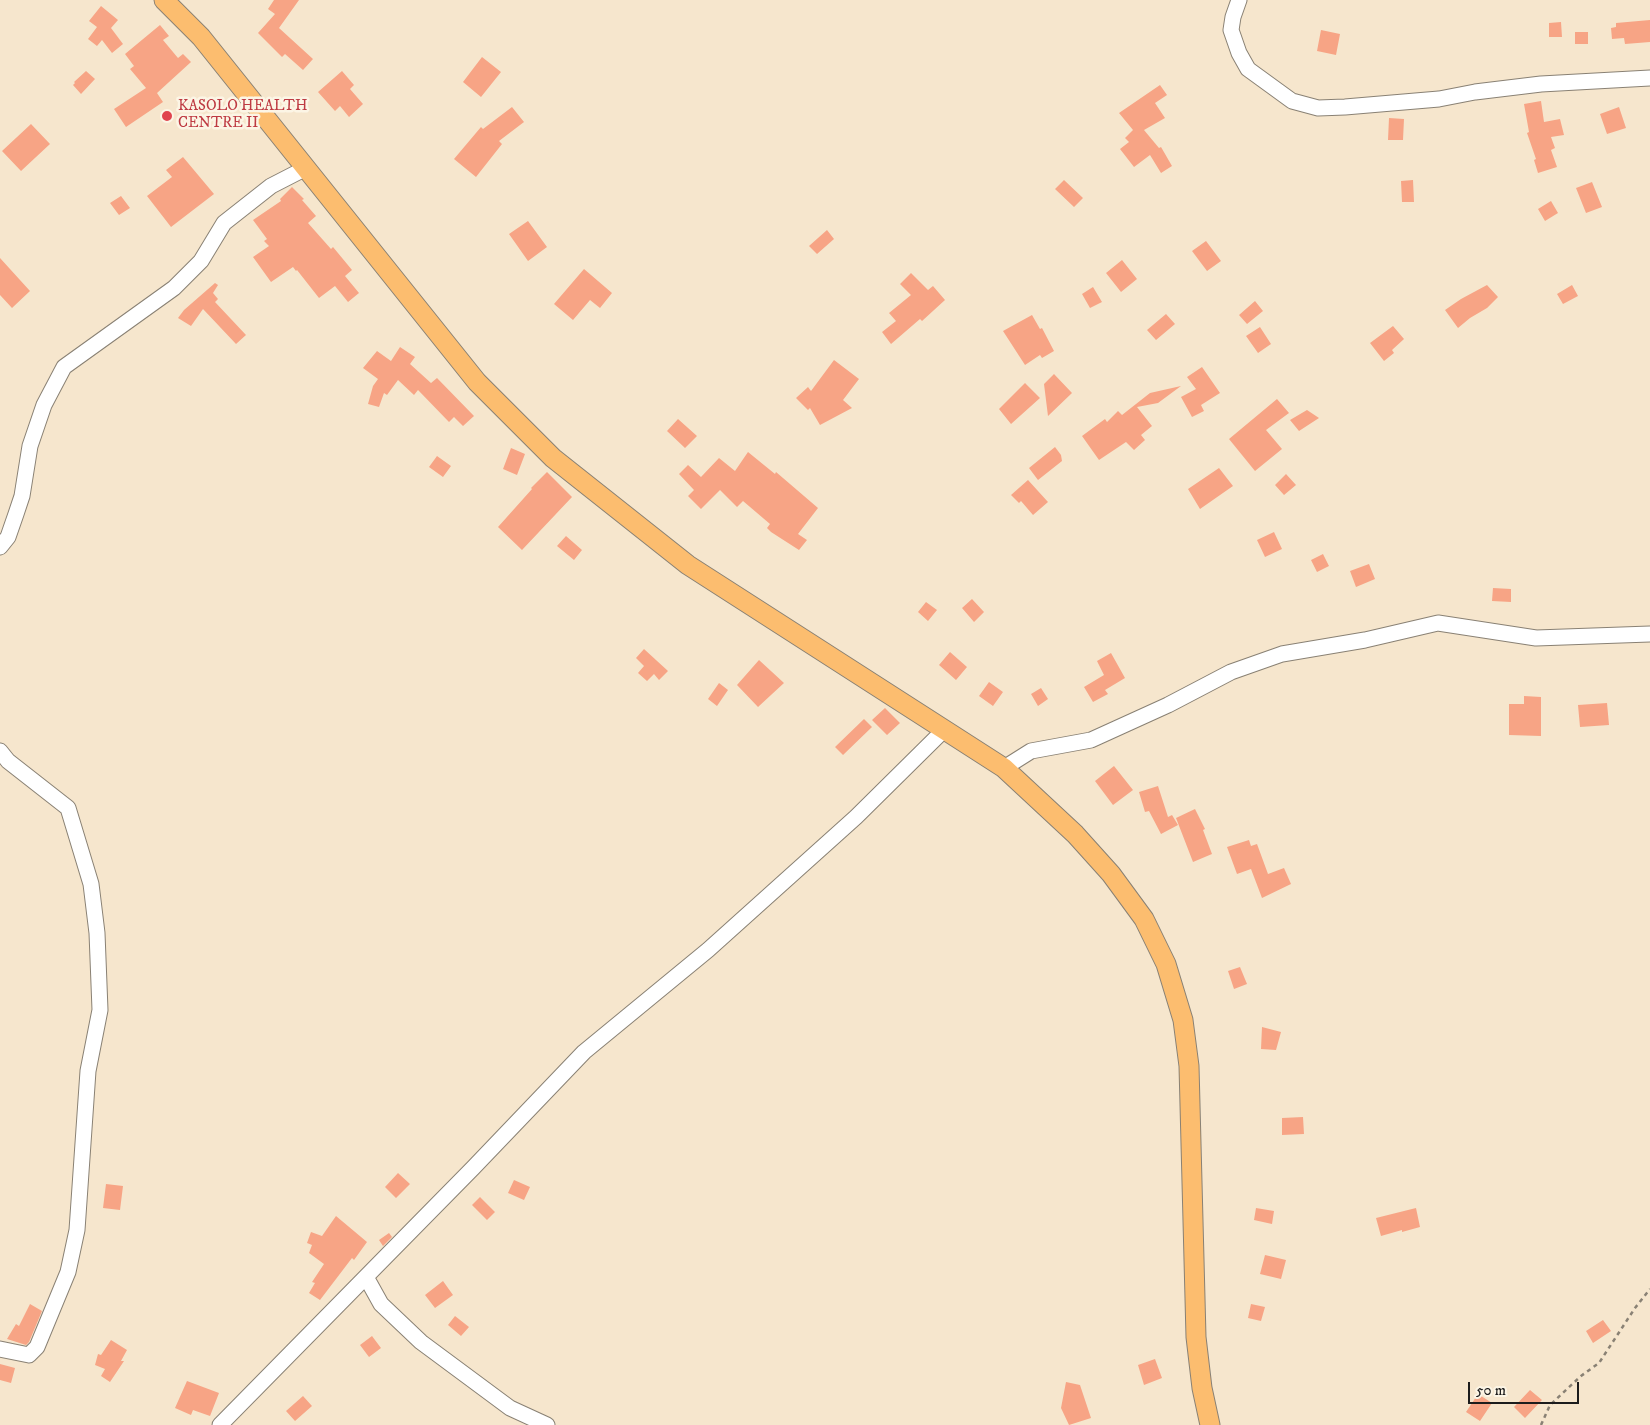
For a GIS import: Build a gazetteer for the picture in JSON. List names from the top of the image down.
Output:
{
  "places": ["KASOLO HEALTH CENTRE II"],
  "scale_bar": "50 m"
}
